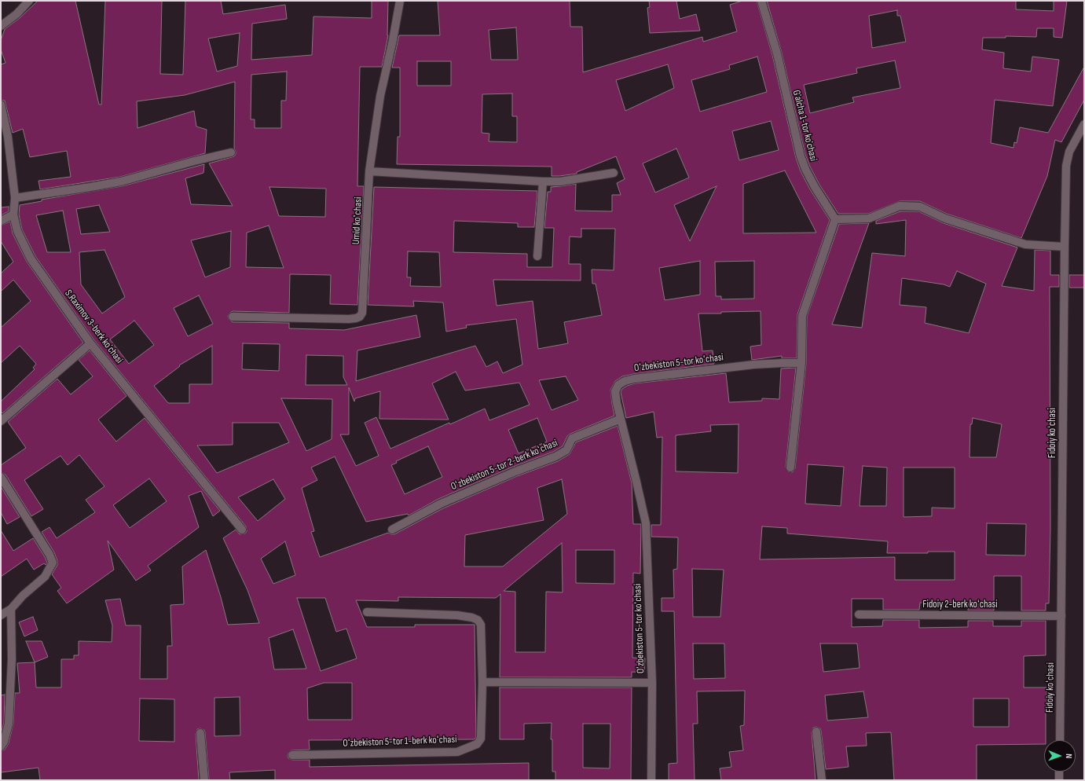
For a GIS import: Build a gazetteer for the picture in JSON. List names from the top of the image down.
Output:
{
  "streets": {
    "street": [
      "Gʼalcha 1-tor koʼchasi",
      "Umid koʻchasi",
      "S.Raximov 3-berk koʼchasi",
      "Oʻzbekiston 5-tor koʻchasi",
      "Fidoiy koʻchasi",
      "Oʻzbekiston 5-tor 2-berk koʻchasi",
      "Fidoiy 2-berk koʻchasi",
      "Oʻzbekiston 5-tor 1-berk koʻchasi"
    ]
  },
  "crossings": [
    ["Oʻzbekiston 5-tor koʻchasi", "Oʻzbekiston 5-tor 2-berk koʻchasi"],
    ["Oʻzbekiston 5-tor koʻchasi", "Oʻzbekiston 5-tor 1-berk koʻchasi"],
    ["Fidoiy koʻchasi", "Fidoiy 2-berk koʻchasi"]
  ],
  "north": "right"
}
